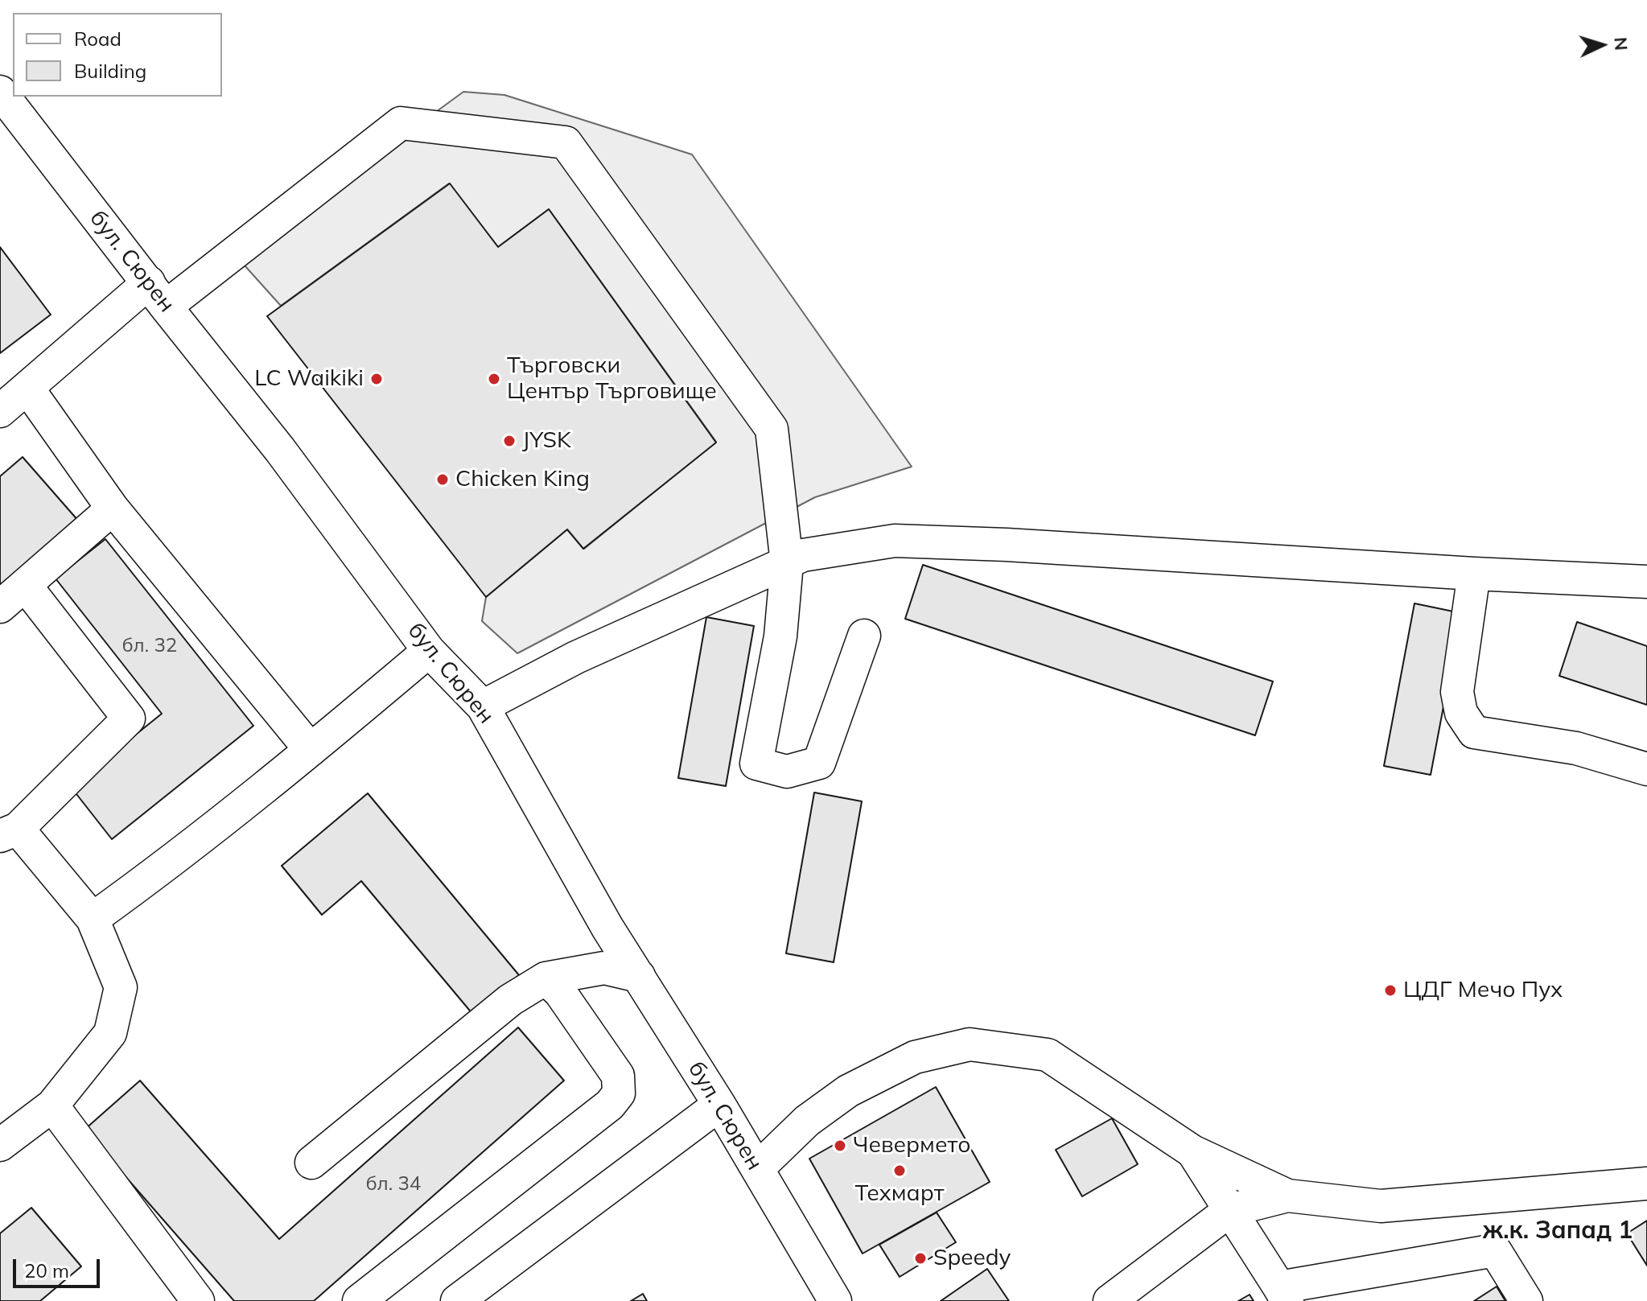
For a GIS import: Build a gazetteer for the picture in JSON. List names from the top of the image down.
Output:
{
  "streets": {
    "street": ["бул. Сюрен"]
  },
  "districts": ["ж.к. Запад 1"],
  "places": [
    "LC Waikiki",
    "Търговски Център Търговище",
    "JYSK",
    "Chicken King",
    "ЦДГ Мечо Пух",
    "Чевермето",
    "Техмарт",
    "Speedy"
  ],
  "house_numbers": ["бл. 32", "бл. 34"],
  "legend": ["Road", "Building"],
  "scale_bar": "20 m",
  "north": "right"
}
